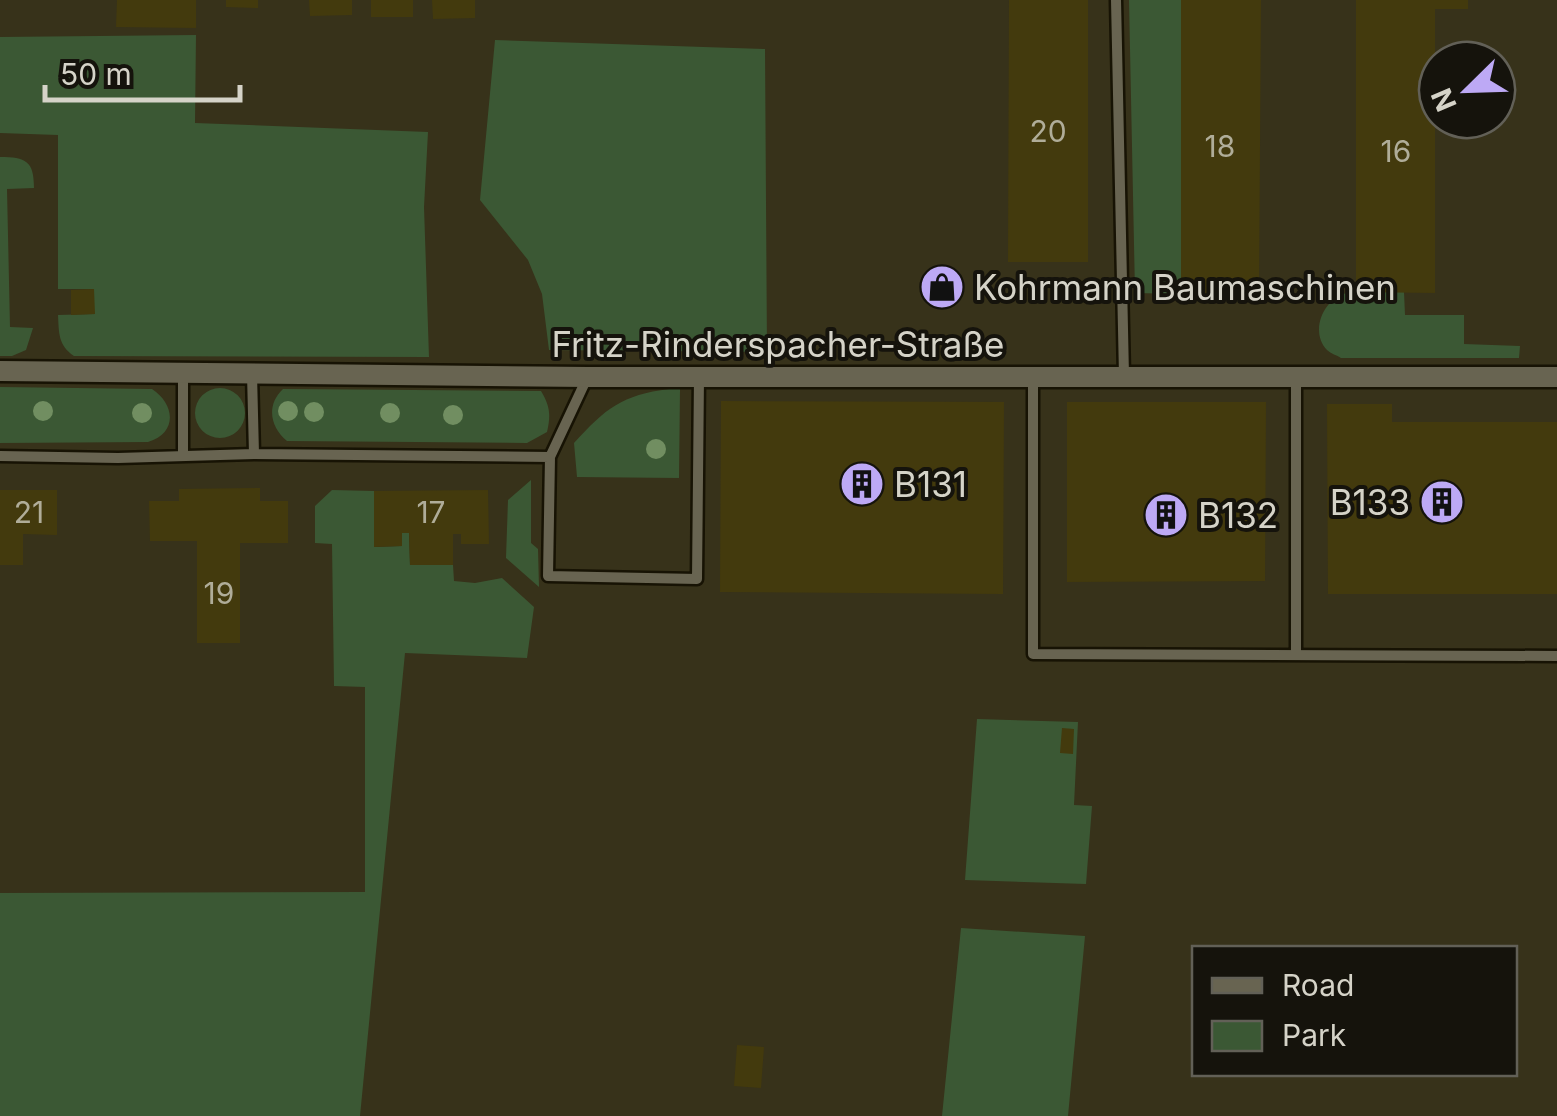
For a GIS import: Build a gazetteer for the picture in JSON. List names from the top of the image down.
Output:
{
  "streets": {
    "street": ["Fritz-Rinderspacher-Straße"]
  },
  "places": {
    "shop": ["Kohrmann Baumaschinen"],
    "building": ["B131", "B133", "B132"]
  },
  "house_numbers": [
    "20",
    "18",
    "16",
    "21",
    "17",
    "19"
  ],
  "legend": ["Road", "Park"],
  "scale_bar": "50 m",
  "north": "bottom left"
}
